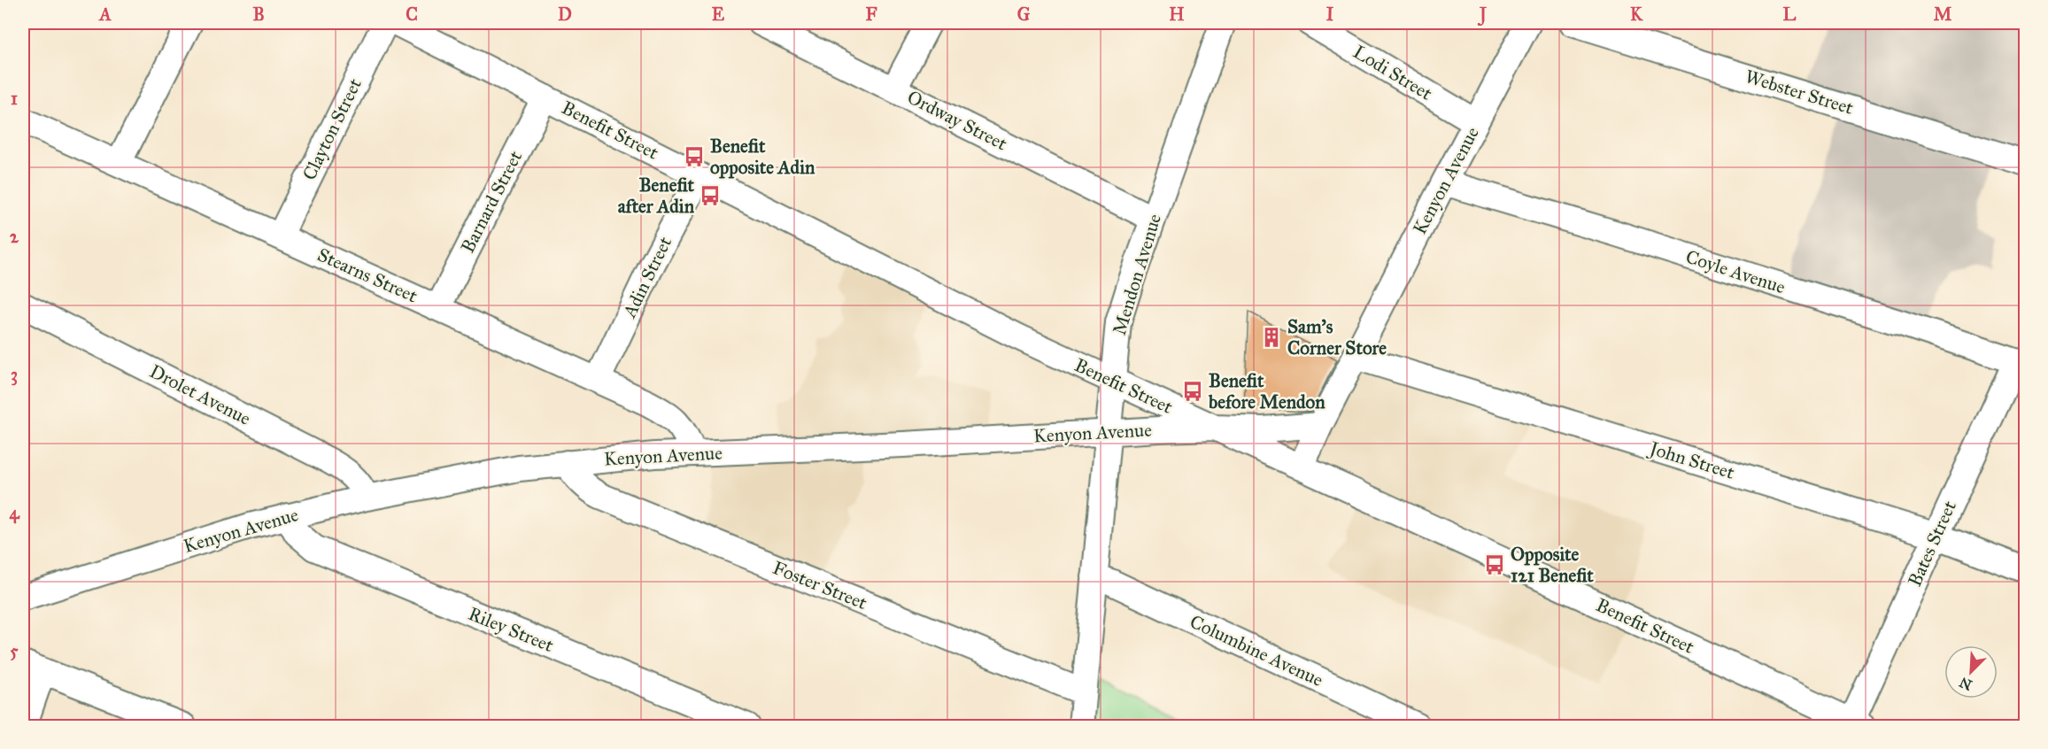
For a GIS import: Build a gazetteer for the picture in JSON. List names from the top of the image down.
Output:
{
  "streets": {
    "street": [
      "Lodi Street",
      "Webster Street",
      "Ordway Street",
      "Clayton Street",
      "Benefit Street",
      "Kenyon Avenue",
      "Barnard Street",
      "Coyle Avenue",
      "Mendon Avenue",
      "Stearns Street",
      "Adin Street",
      "Drolet Avenue",
      "John Street",
      "Bates Street",
      "Foster Street",
      "Riley Street",
      "Columbine Avenue"
    ]
  },
  "crossings": [
    ["Lodi Street", "Kenyon Avenue"],
    ["Ordway Street", "Mendon Avenue"],
    ["Clayton Street", "Stearns Street"],
    ["Benefit Street", "Kenyon Avenue"],
    ["Benefit Street", "Barnard Street"],
    ["Benefit Street", "Mendon Avenue"],
    ["Benefit Street", "Adin Street"],
    ["Benefit Street", "Bates Street"],
    ["Kenyon Avenue", "Coyle Avenue"],
    ["Kenyon Avenue", "Mendon Avenue"],
    ["Kenyon Avenue", "Stearns Street"],
    ["Kenyon Avenue", "Drolet Avenue"],
    ["Kenyon Avenue", "John Street"],
    ["Kenyon Avenue", "Foster Street"],
    ["Kenyon Avenue", "Riley Street"],
    ["Barnard Street", "Stearns Street"],
    ["Coyle Avenue", "Bates Street"],
    ["Mendon Avenue", "Foster Street"],
    ["Mendon Avenue", "Columbine Avenue"],
    ["Stearns Street", "Adin Street"],
    ["John Street", "Bates Street"]
  ],
  "places": {
    "bus stop": [
      "Benefit opposite Adin",
      "Benefit after Adin",
      "Benefit before Mendon",
      "Opposite 121 Benefit"
    ],
    "building": ["Sam's Corner Store"]
  },
  "north": "bottom left",
  "grid": {
    "columns": [
      "A",
      "B",
      "C",
      "D",
      "E",
      "F",
      "G",
      "H",
      "I",
      "J",
      "K",
      "L",
      "M"
    ],
    "rows": [
      "1",
      "2",
      "3",
      "4",
      "5"
    ]
  }
}
